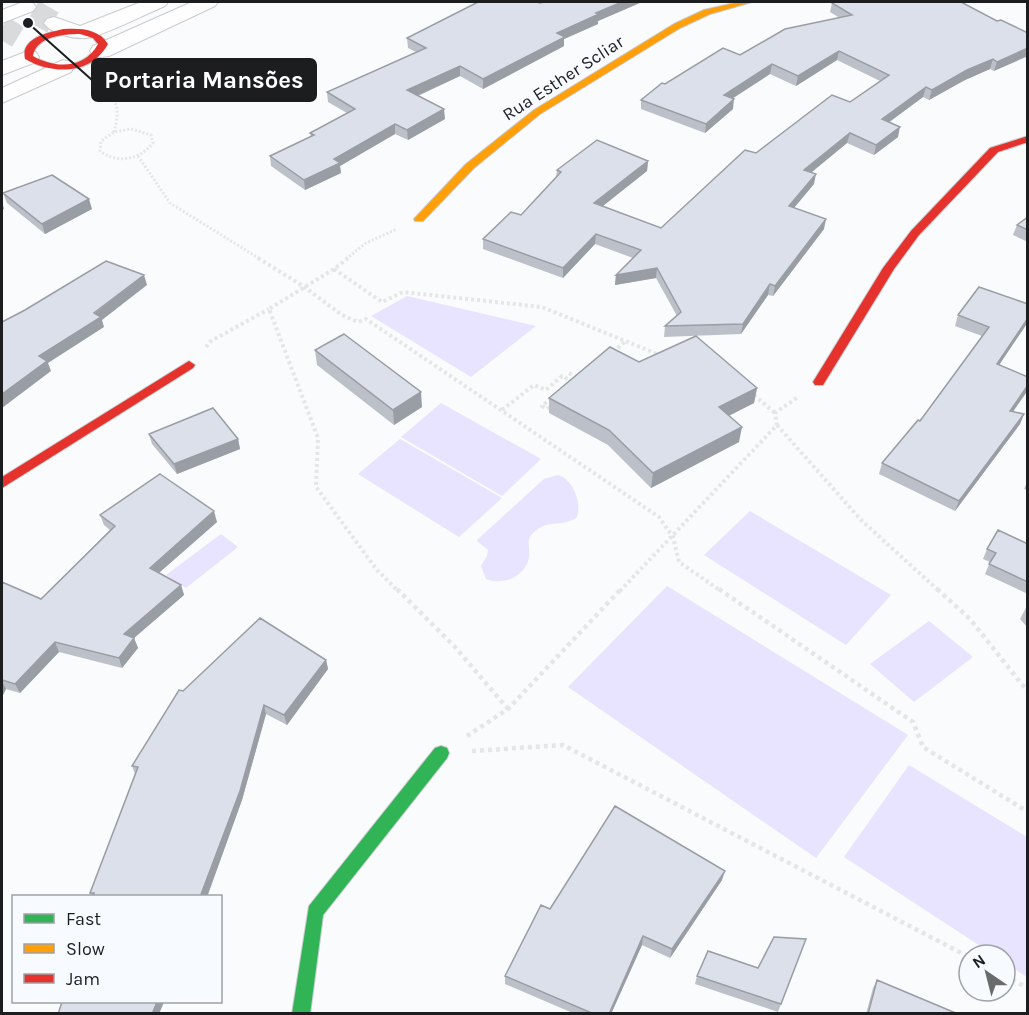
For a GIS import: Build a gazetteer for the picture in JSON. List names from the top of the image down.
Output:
{
  "streets": {
    "street": ["Rua Esther Scliar"]
  },
  "places": ["Portaria Mansões"],
  "legend": ["Fast", "Slow", "Jam"],
  "north": "top left"
}
